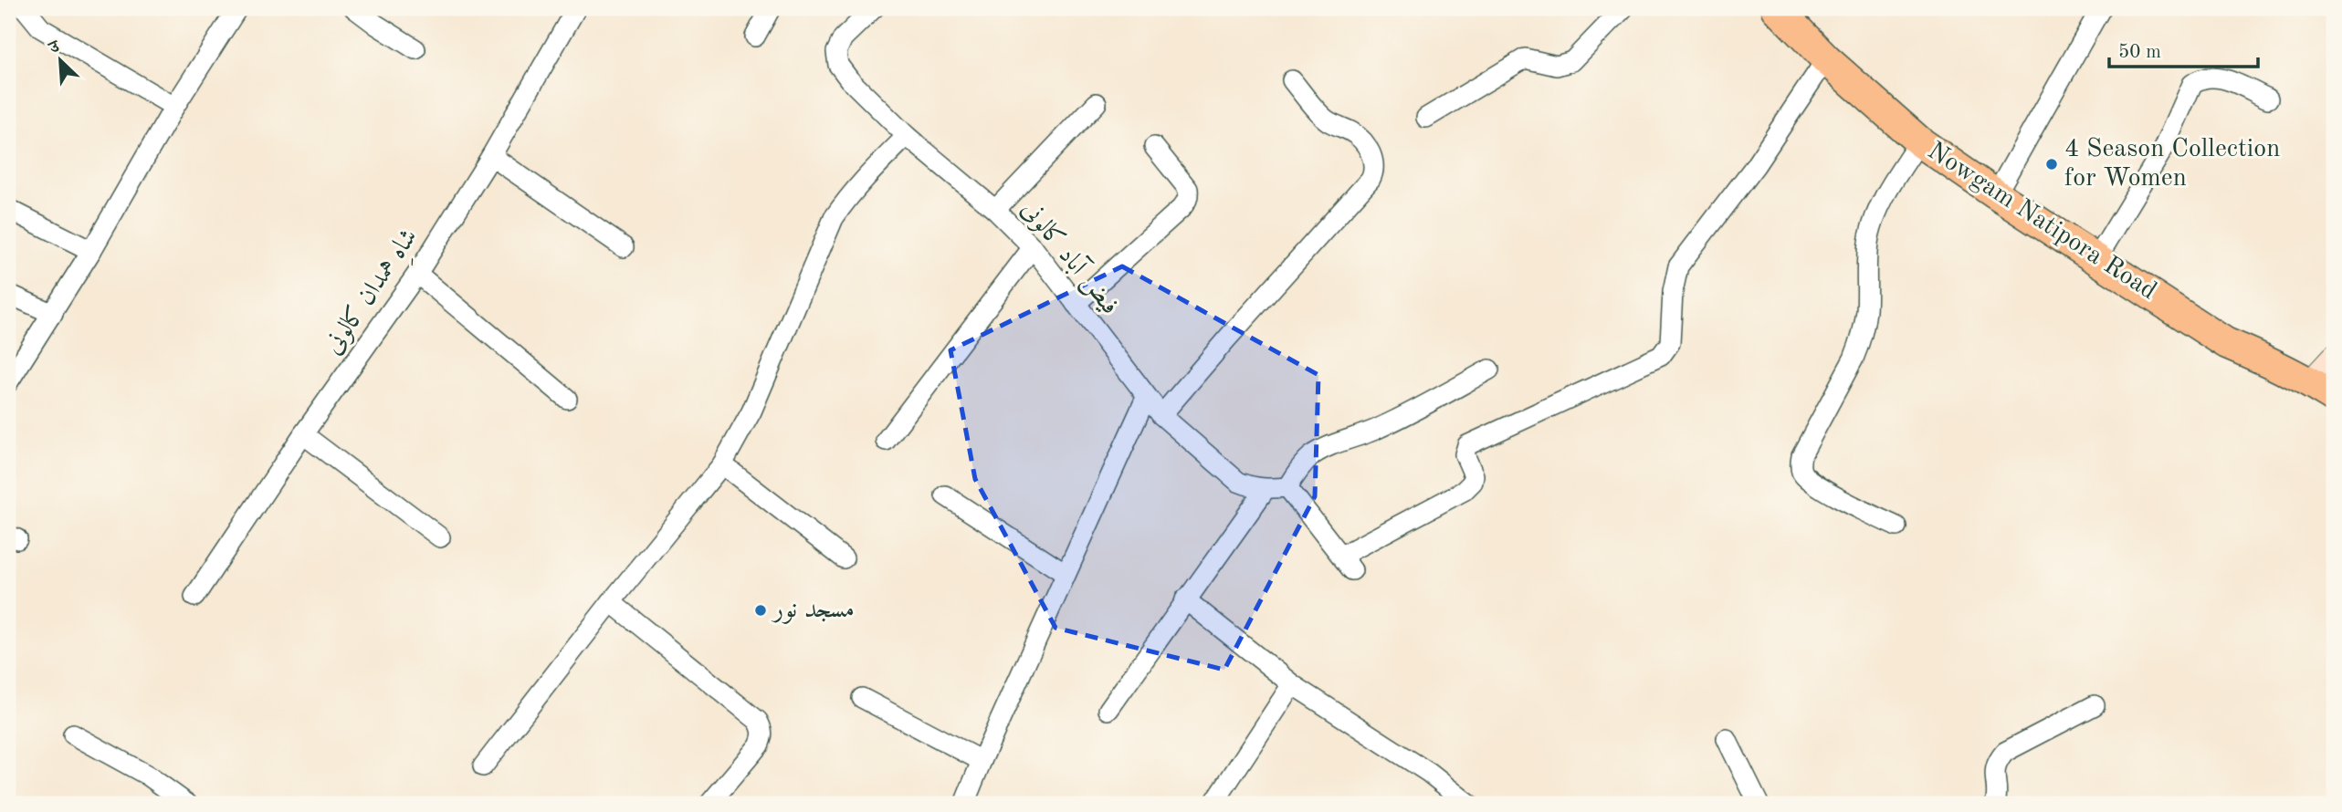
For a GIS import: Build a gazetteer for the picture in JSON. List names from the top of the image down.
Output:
{
  "streets": {
    "main road": ["Nowgam Natipora Road"],
    "street": ["فیض آباد کالونی", "شاہِ ہمدان کالونی"]
  },
  "places": ["4 Season Collection for Women", "مسجد نور"],
  "scale_bar": "50 m",
  "north": "top left"
}
